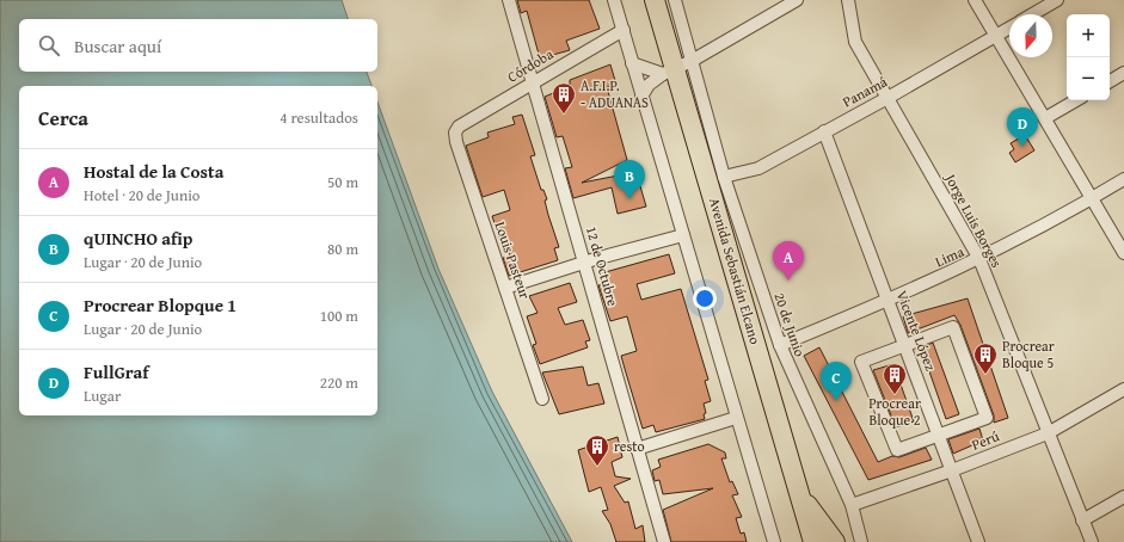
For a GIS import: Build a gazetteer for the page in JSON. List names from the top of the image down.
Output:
{
  "streets": {
    "main road": ["Avenida Sebastián Elcano"],
    "street": [
      "Córdoba",
      "Panamá",
      "Jorge Luis Borges",
      "Lima",
      "Louis Pasteur",
      "12 de Octubre",
      "20 de Junio",
      "Vicente López",
      "Perú"
    ]
  },
  "crossings": [
    ["Córdoba", "Louis Pasteur"],
    ["Córdoba", "12 de Octubre"],
    ["Panamá", "Jorge Luis Borges"],
    ["Panamá", "20 de Junio"],
    ["Panamá", "Vicente López"],
    ["Jorge Luis Borges", "Lima"],
    ["Jorge Luis Borges", "Perú"],
    ["Lima", "20 de Junio"],
    ["Lima", "Vicente López"],
    ["Avenida Sebastián Elcano", "20 de Junio"],
    ["20 de Junio", "Perú"],
    ["Vicente López", "Perú"]
  ],
  "places": {
    "building": [
      "A.F.I.P. - ADUANAS",
      "Procrear Bloque 5",
      "Procrear Bloque 2",
      "resto"
    ]
  },
  "north": "bottom",
  "page": {
    "map_buttons": ["+", "−"],
    "search": "Buscar aquí",
    "heading": ["Cerca", "4 resultados"],
    "pins": [
      "D",
      "B",
      "A",
      "C"
    ],
    "list": [
      {
        "mark": "A",
        "name": "Hostal de la Costa",
        "note": "Hotel · 20 de Junio",
        "value": "50 m"
      },
      {
        "mark": "B",
        "name": "qUINCHO afip",
        "note": "Lugar · 20 de Junio",
        "value": "80 m"
      },
      {
        "mark": "C",
        "name": "Procrear Blopque 1",
        "note": "Lugar · 20 de Junio",
        "value": "100 m"
      },
      {
        "mark": "D",
        "name": "FullGraf",
        "note": "Lugar",
        "value": "220 m"
      }
    ]
  }
}
